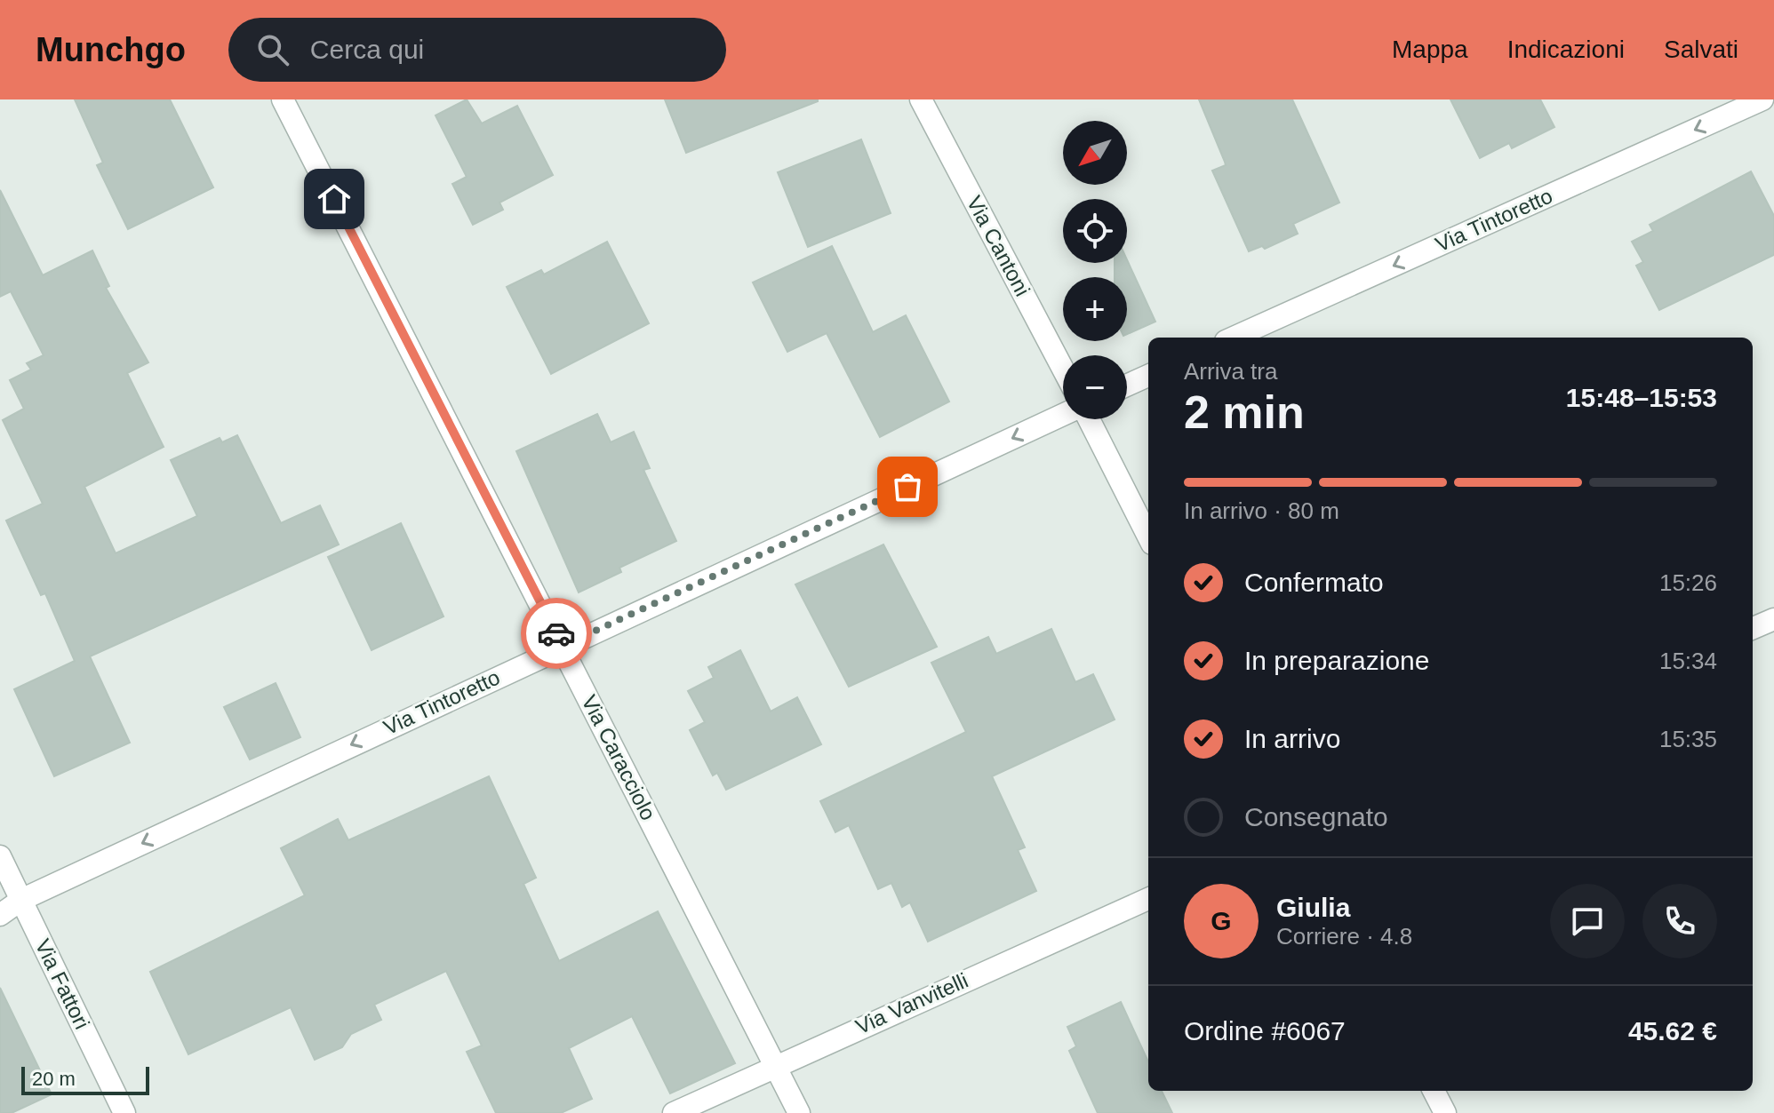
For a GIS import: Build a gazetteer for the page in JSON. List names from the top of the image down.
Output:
{
  "streets": {
    "street": [
      "Via Tintoretto",
      "Via Cantoni",
      "Via Caracciolo",
      "Via Fattori",
      "Via Vanvitelli"
    ]
  },
  "crossings": [
    ["Via Tintoretto", "Via Caracciolo"],
    ["Via Tintoretto", "Via Fattori"],
    ["Via Caracciolo", "Via Vanvitelli"]
  ],
  "one_way": ["Via Tintoretto"],
  "scale_bar": "20 m",
  "north": "bottom left",
  "page": {
    "header": "Munchgo",
    "search": "Cerca qui",
    "nav": ["Mappa", "Indicazioni", "Salvati"],
    "map_buttons": ["+", "−"],
    "heading": ["2 min", "Arriva tra", "15:48–15:53"],
    "panel": [
      "Giulia",
      "Corriere · 4.8",
      "Ordine #6067",
      "45.62 €"
    ],
    "bar": "In arrivo · 80 m",
    "list": [
      ["Confermato", "15:26"],
      ["In preparazione", "15:34"],
      ["In arrivo", "15:35"],
      "Consegnato"
    ],
    "round": "G",
    "scale": "20 m"
  }
}
